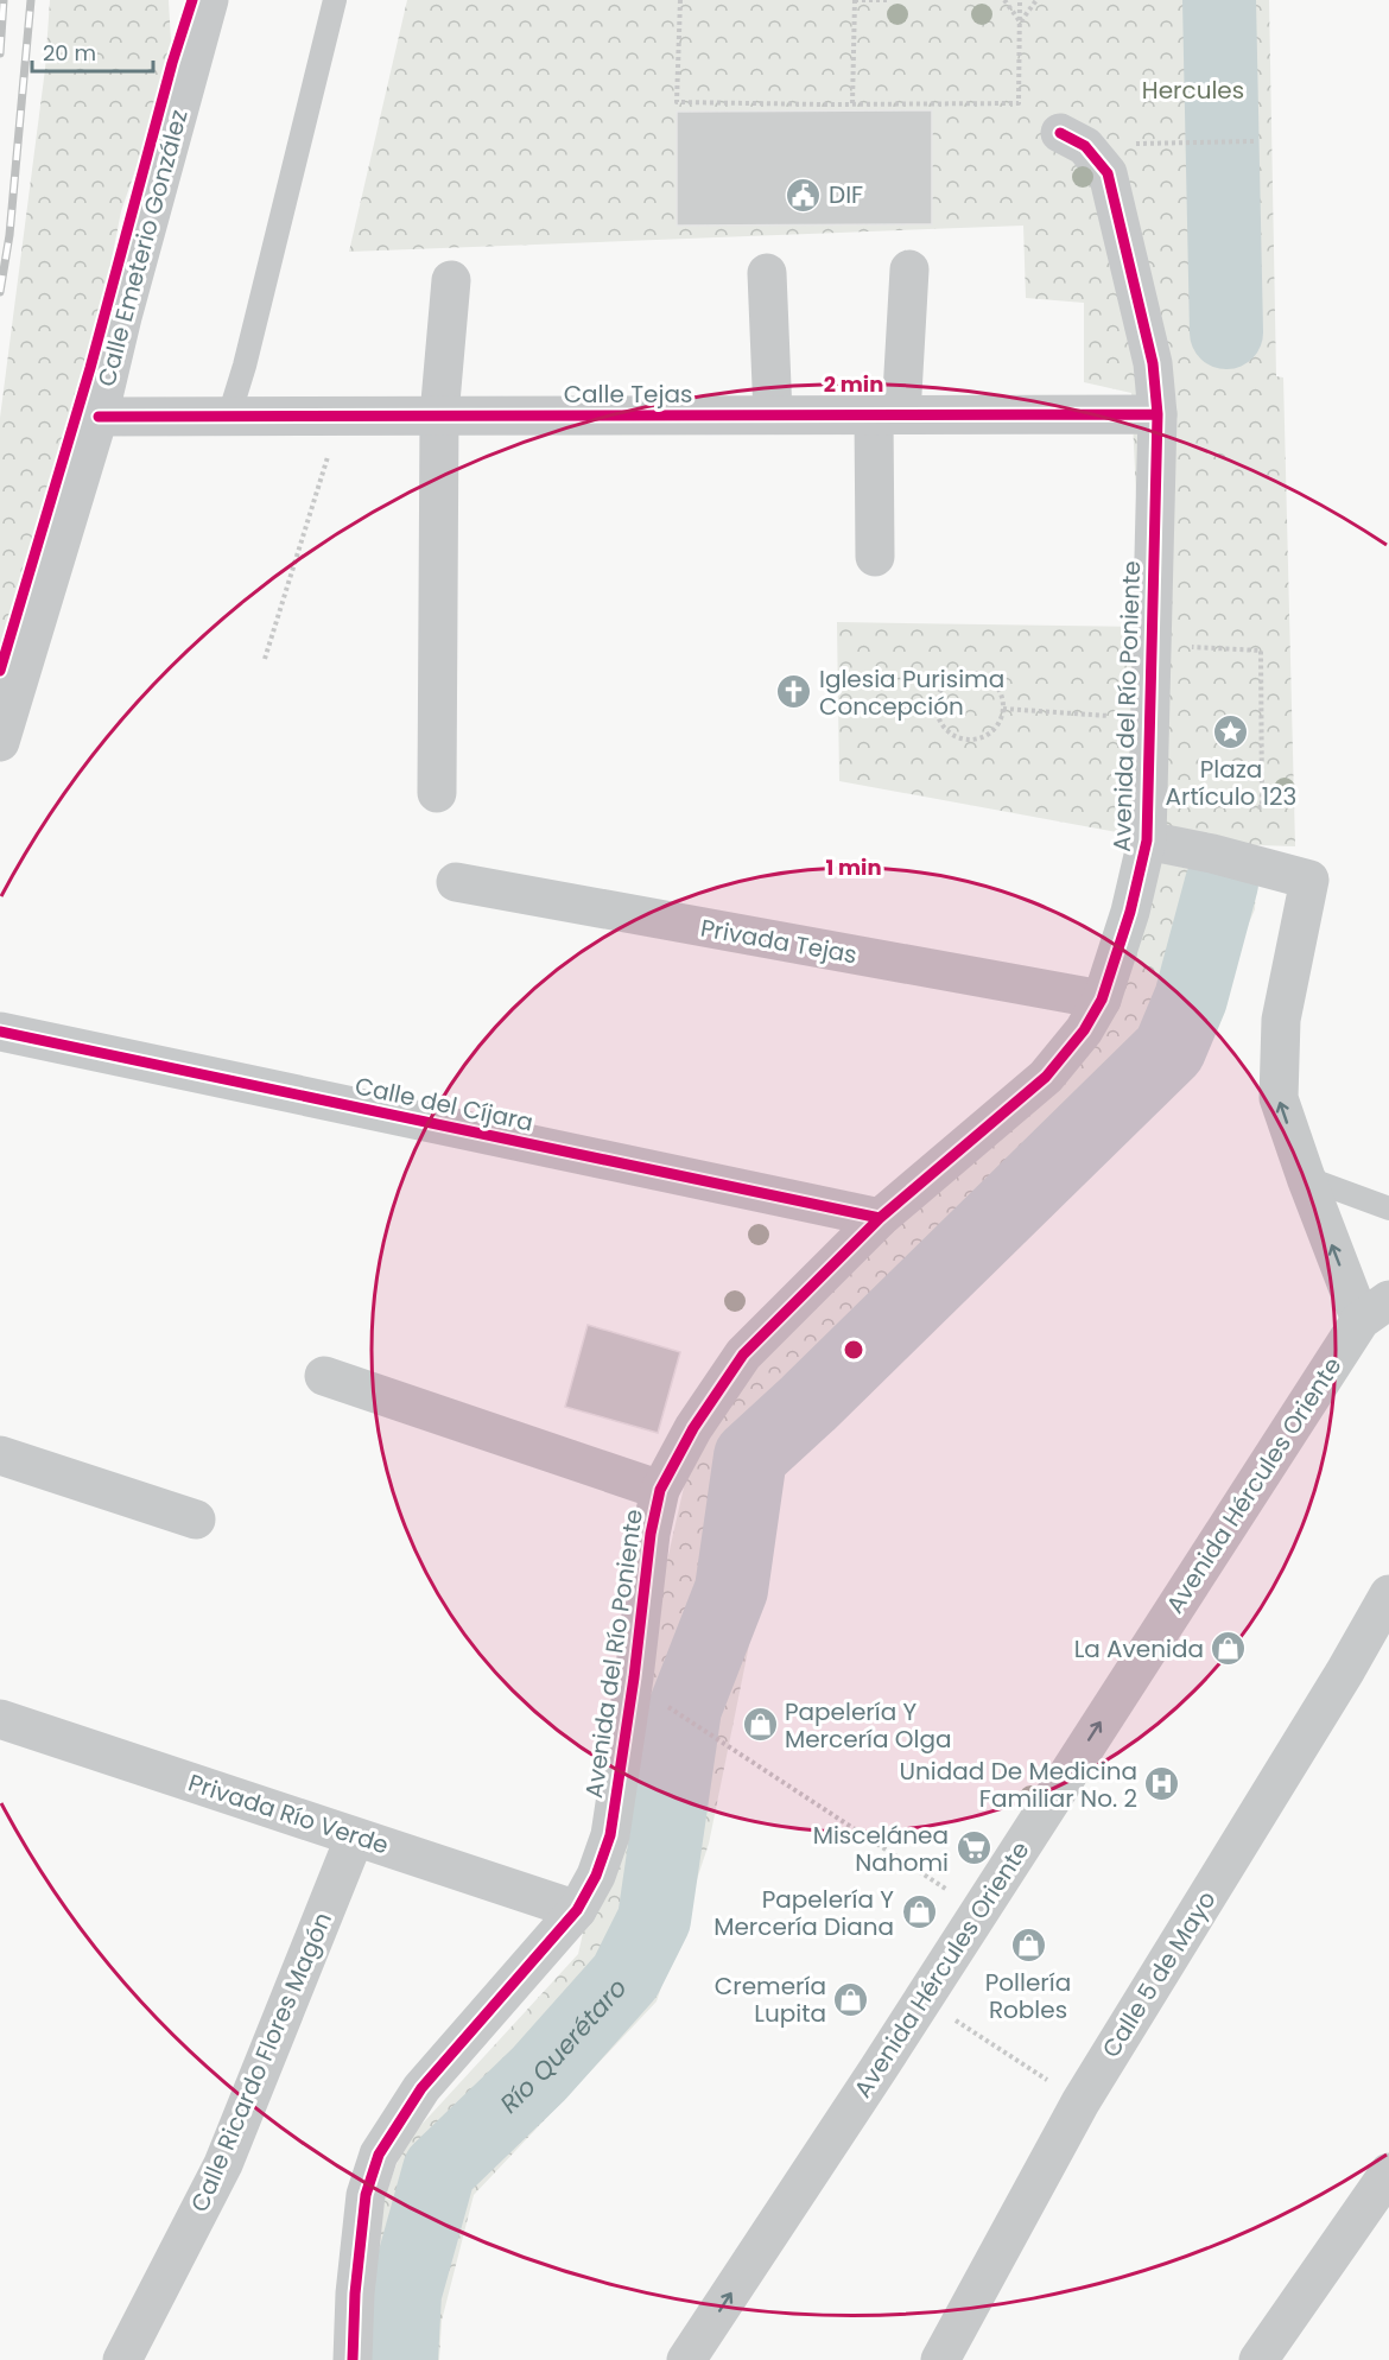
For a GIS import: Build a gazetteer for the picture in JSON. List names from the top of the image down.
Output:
{
  "streets": {
    "street": [
      "Calle Emeterio González",
      "Calle Tejas",
      "Avenida del Río Poniente",
      "Privada Tejas",
      "Calle del Cíjara",
      "Avenida Hércules Oriente",
      "Privada Río Verde",
      "Calle 5 de Mayo",
      "Calle Ricardo Flores Magón"
    ]
  },
  "crossings": [
    ["Calle Emeterio González", "Calle Tejas"],
    ["Calle Tejas", "Avenida del Río Poniente"],
    ["Avenida del Río Poniente", "Privada Tejas"],
    ["Avenida del Río Poniente", "Calle del Cíjara"],
    ["Avenida del Río Poniente", "Privada Río Verde"],
    ["Privada Río Verde", "Calle Ricardo Flores Magón"]
  ],
  "one_way": ["Avenida Hércules Oriente"],
  "water": ["Río Querétaro"],
  "parks": ["Hercules"],
  "places": {
    "public building": ["DIF"],
    "church": ["Iglesia Purisima Concepción"],
    "place": ["Plaza Artículo 123"],
    "shop": [
      "La Avenida",
      "Papelería Y Mercería Olga",
      "Papelería Y Mercería Diana",
      "Pollería Robles",
      "Cremería Lupita"
    ],
    "hospital": ["Unidad De Medicina Familiar No. 2"],
    "supermarket": ["Miscelánea Nahomi"]
  },
  "scale_bar": "20 m",
  "rings": ["2 min", "1 min"]
}
